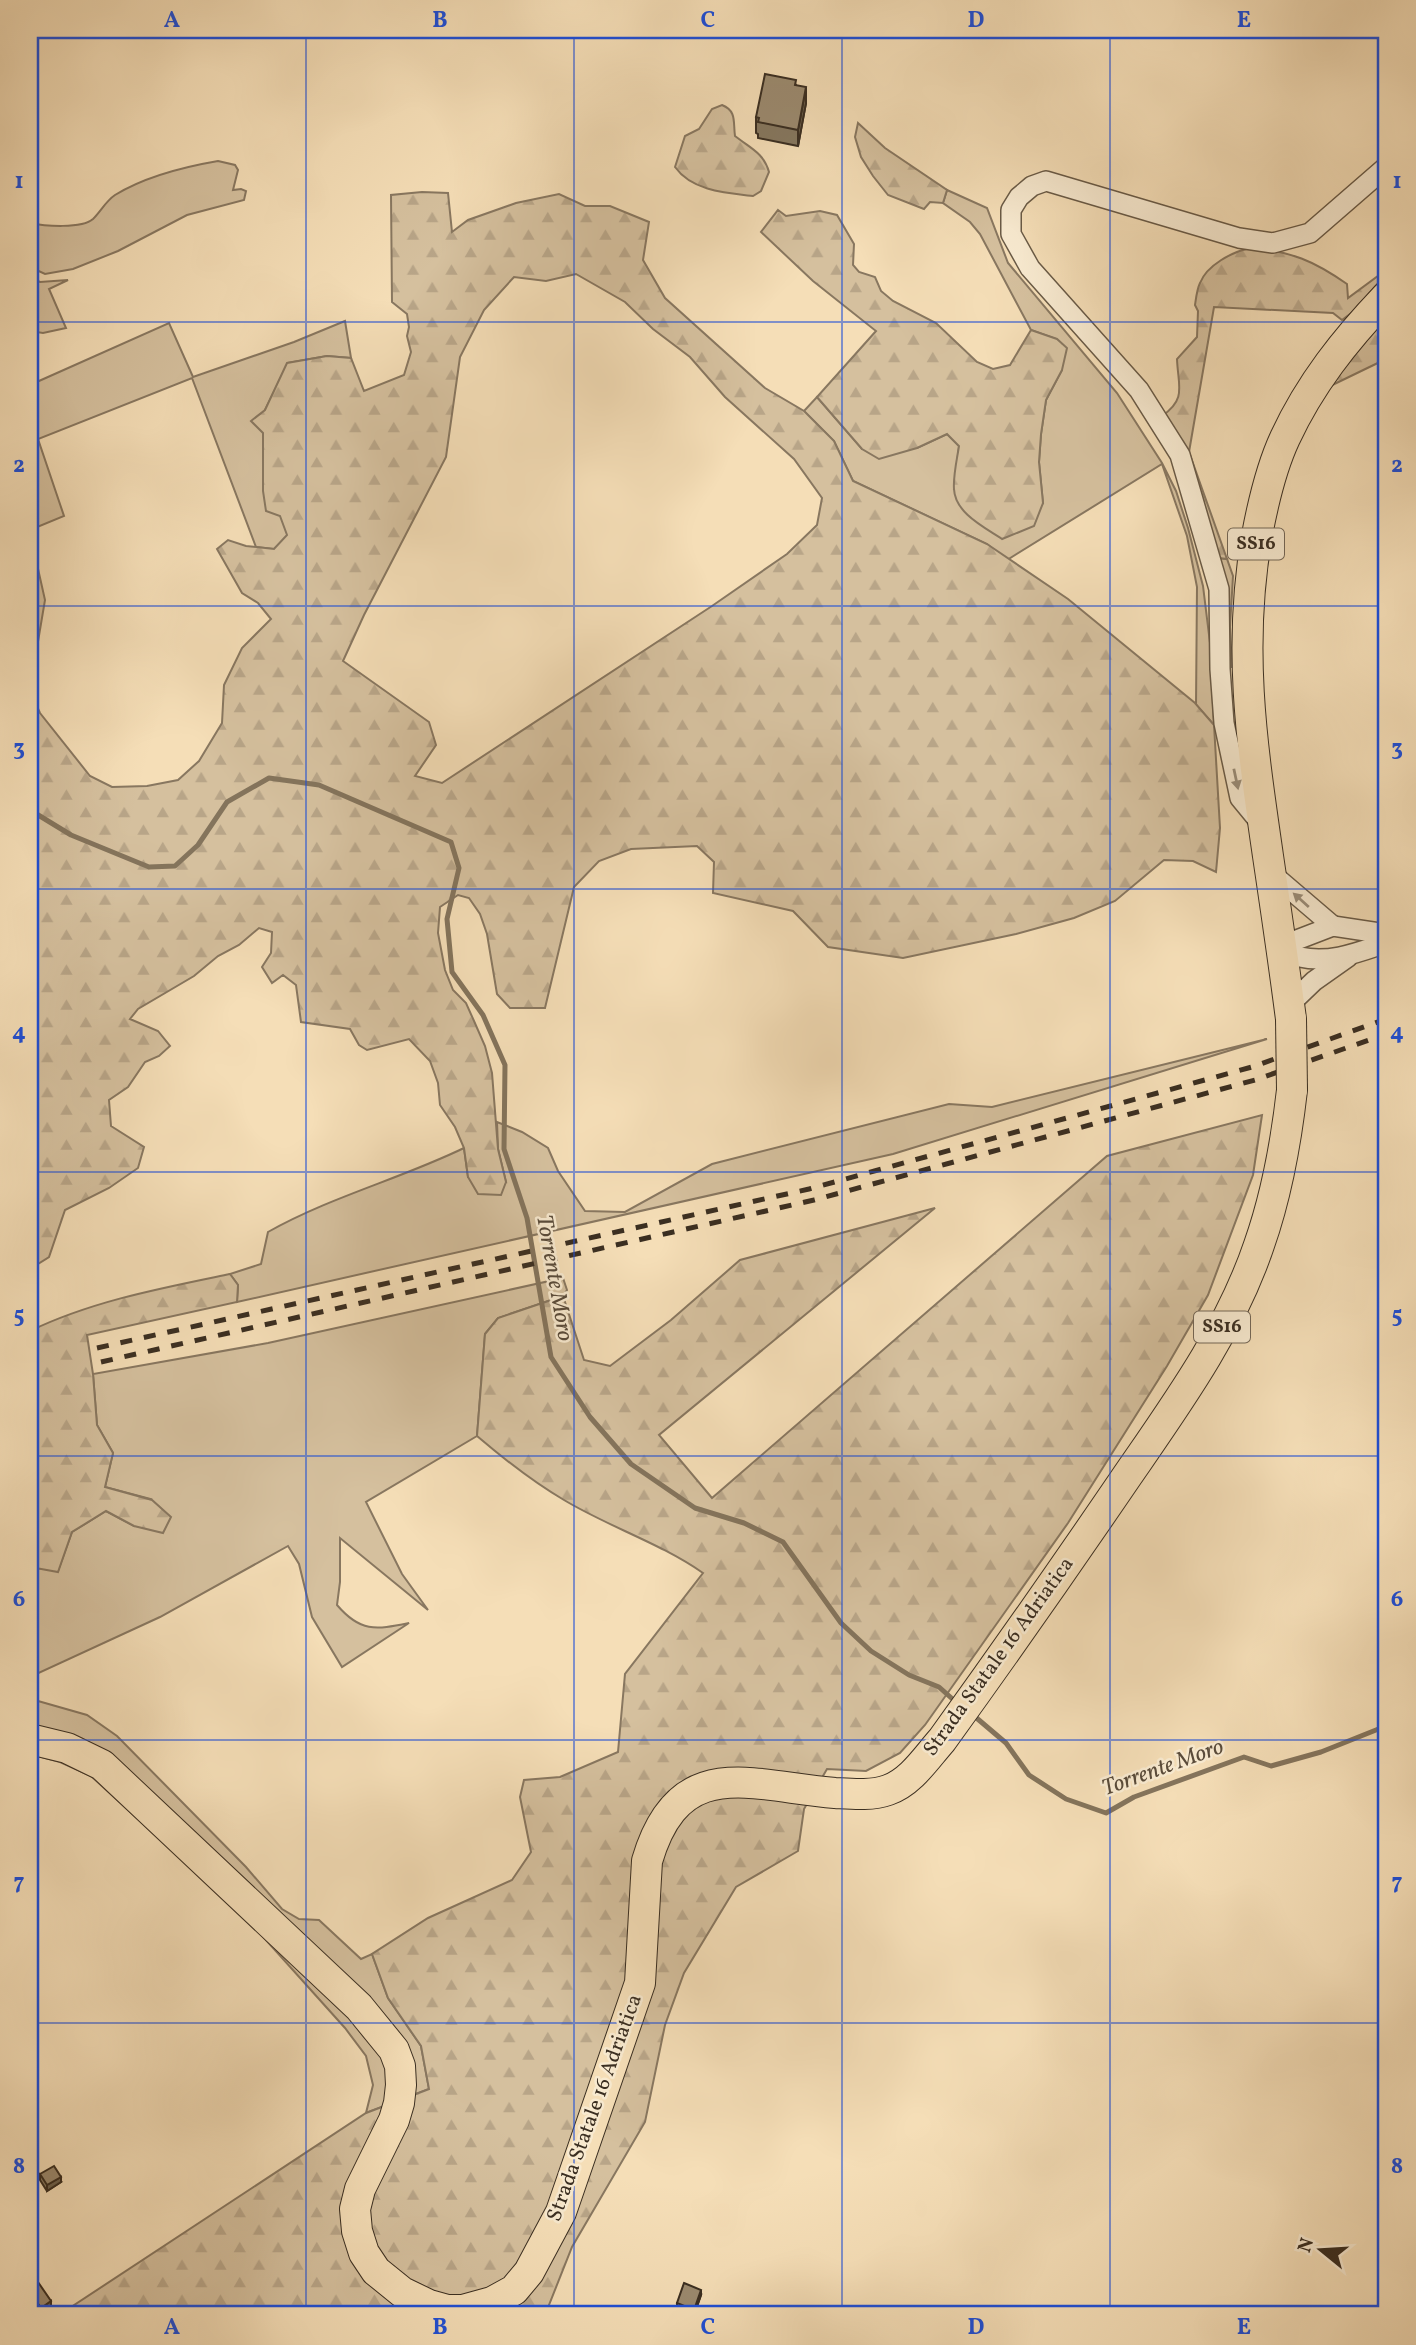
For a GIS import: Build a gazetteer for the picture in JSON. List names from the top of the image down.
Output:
{
  "streets": {
    "main road": ["SS16", "Strada Statale 16 Adriatica"]
  },
  "crossings": [
    ["SS16", "Strada Statale 16 Adriatica"]
  ],
  "water": ["Torrente Moro"],
  "north": "left",
  "grid": {
    "columns": [
      "A",
      "B",
      "C",
      "D",
      "E"
    ],
    "rows": [
      "1",
      "2",
      "3",
      "4",
      "5",
      "6",
      "7",
      "8"
    ]
  }
}
